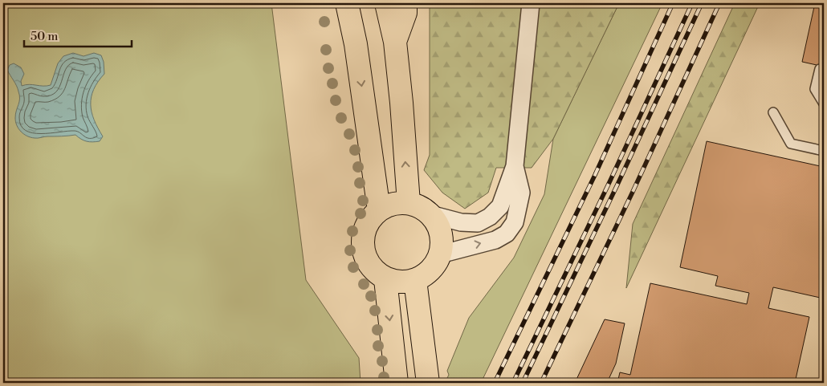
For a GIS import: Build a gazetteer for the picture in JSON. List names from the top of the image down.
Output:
{
  "scale_bar": "50 m"
}
